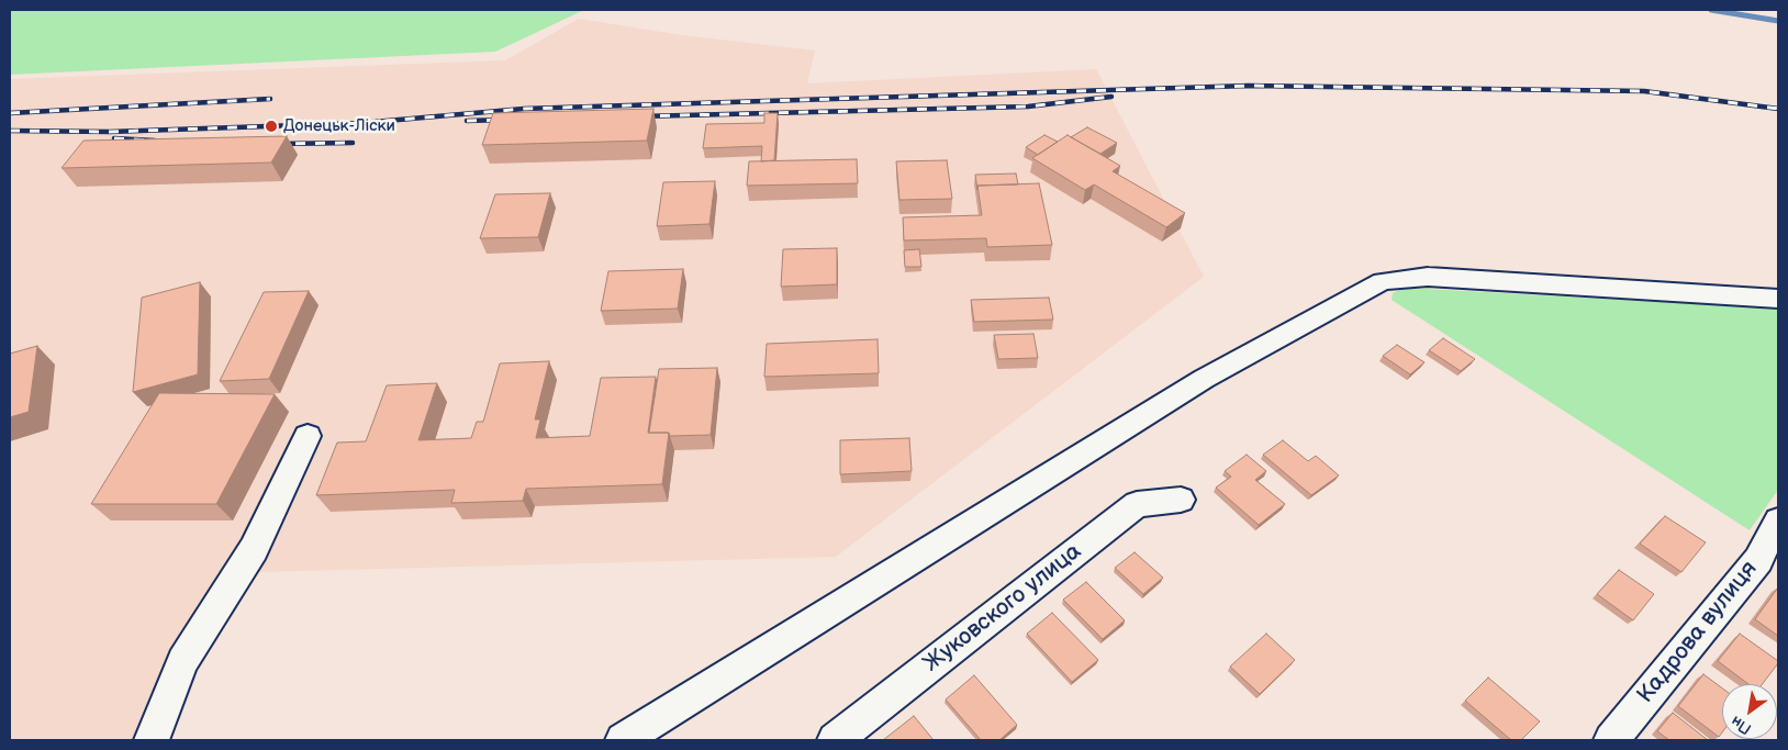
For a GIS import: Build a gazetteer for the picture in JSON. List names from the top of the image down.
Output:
{
  "streets": {
    "street": ["Жуковского улица", "Кадрова вулиця"]
  },
  "places": ["Донецьк-Ліски"],
  "north": "bottom left"
}
